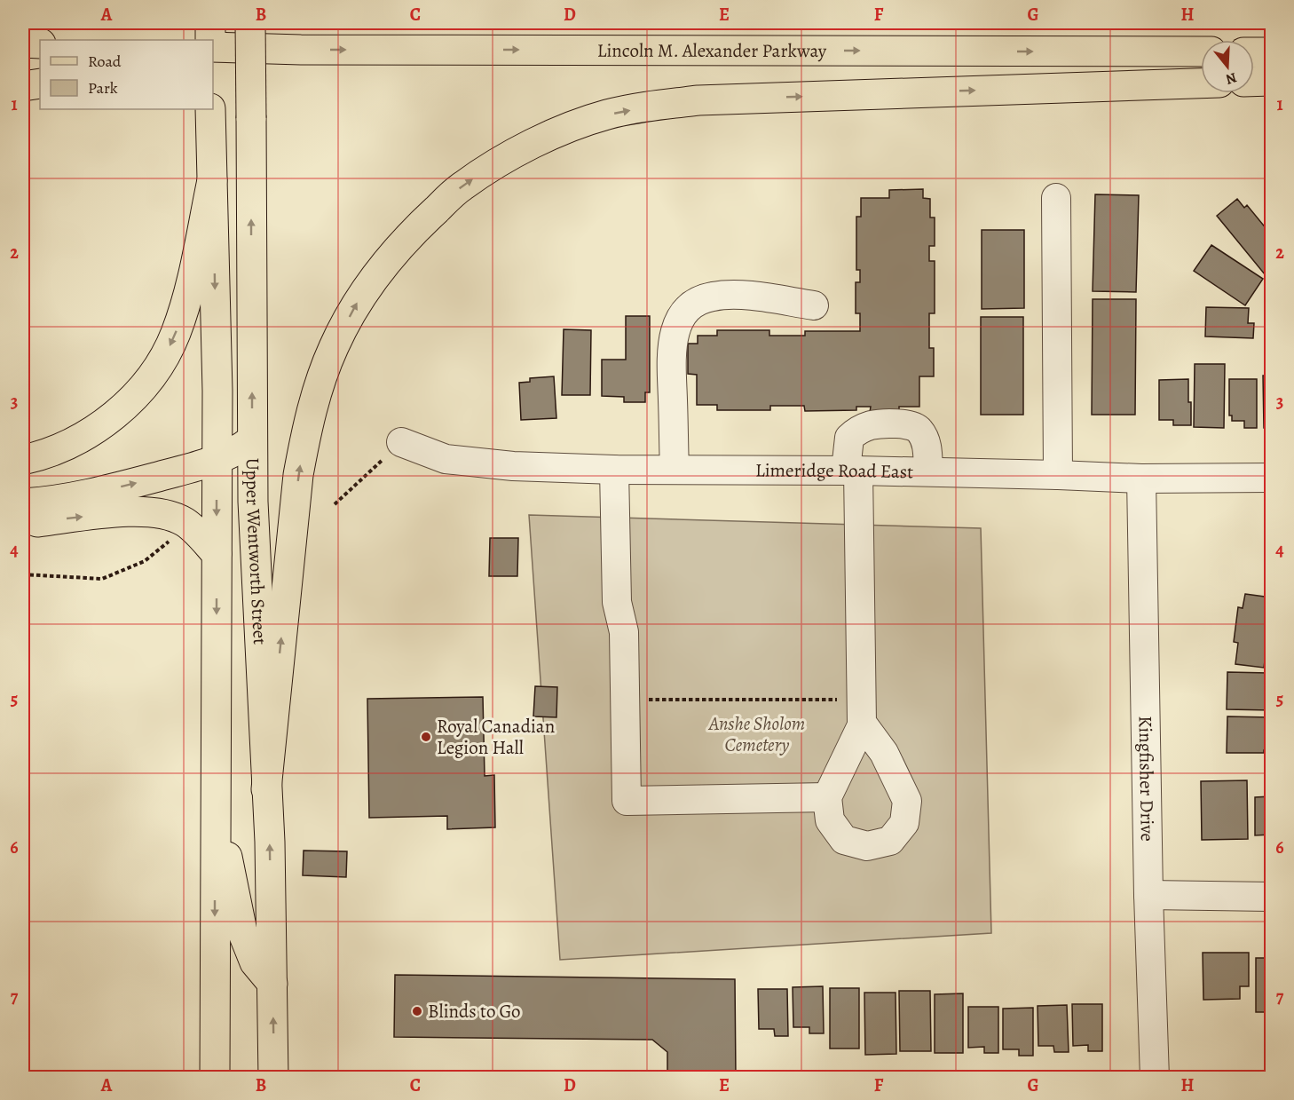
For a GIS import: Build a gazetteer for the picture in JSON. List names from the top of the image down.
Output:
{
  "streets": {
    "main road": ["Lincoln M. Alexander Parkway", "Upper Wentworth Street"],
    "street": ["Limeridge Road East", "Kingfisher Drive"]
  },
  "crossings": [
    ["Limeridge Road East", "Kingfisher Drive"]
  ],
  "one_way": ["Lincoln M. Alexander Parkway"],
  "parks": ["Anshe Sholom Cemetery"],
  "places": ["Royal Canadian Legion Hall", "Blinds to Go"],
  "legend": ["Road", "Park"],
  "north": "bottom",
  "grid": {
    "columns": [
      "A",
      "B",
      "C",
      "D",
      "E",
      "F",
      "G",
      "H"
    ],
    "rows": [
      "1",
      "2",
      "3",
      "4",
      "5",
      "6",
      "7"
    ]
  }
}
